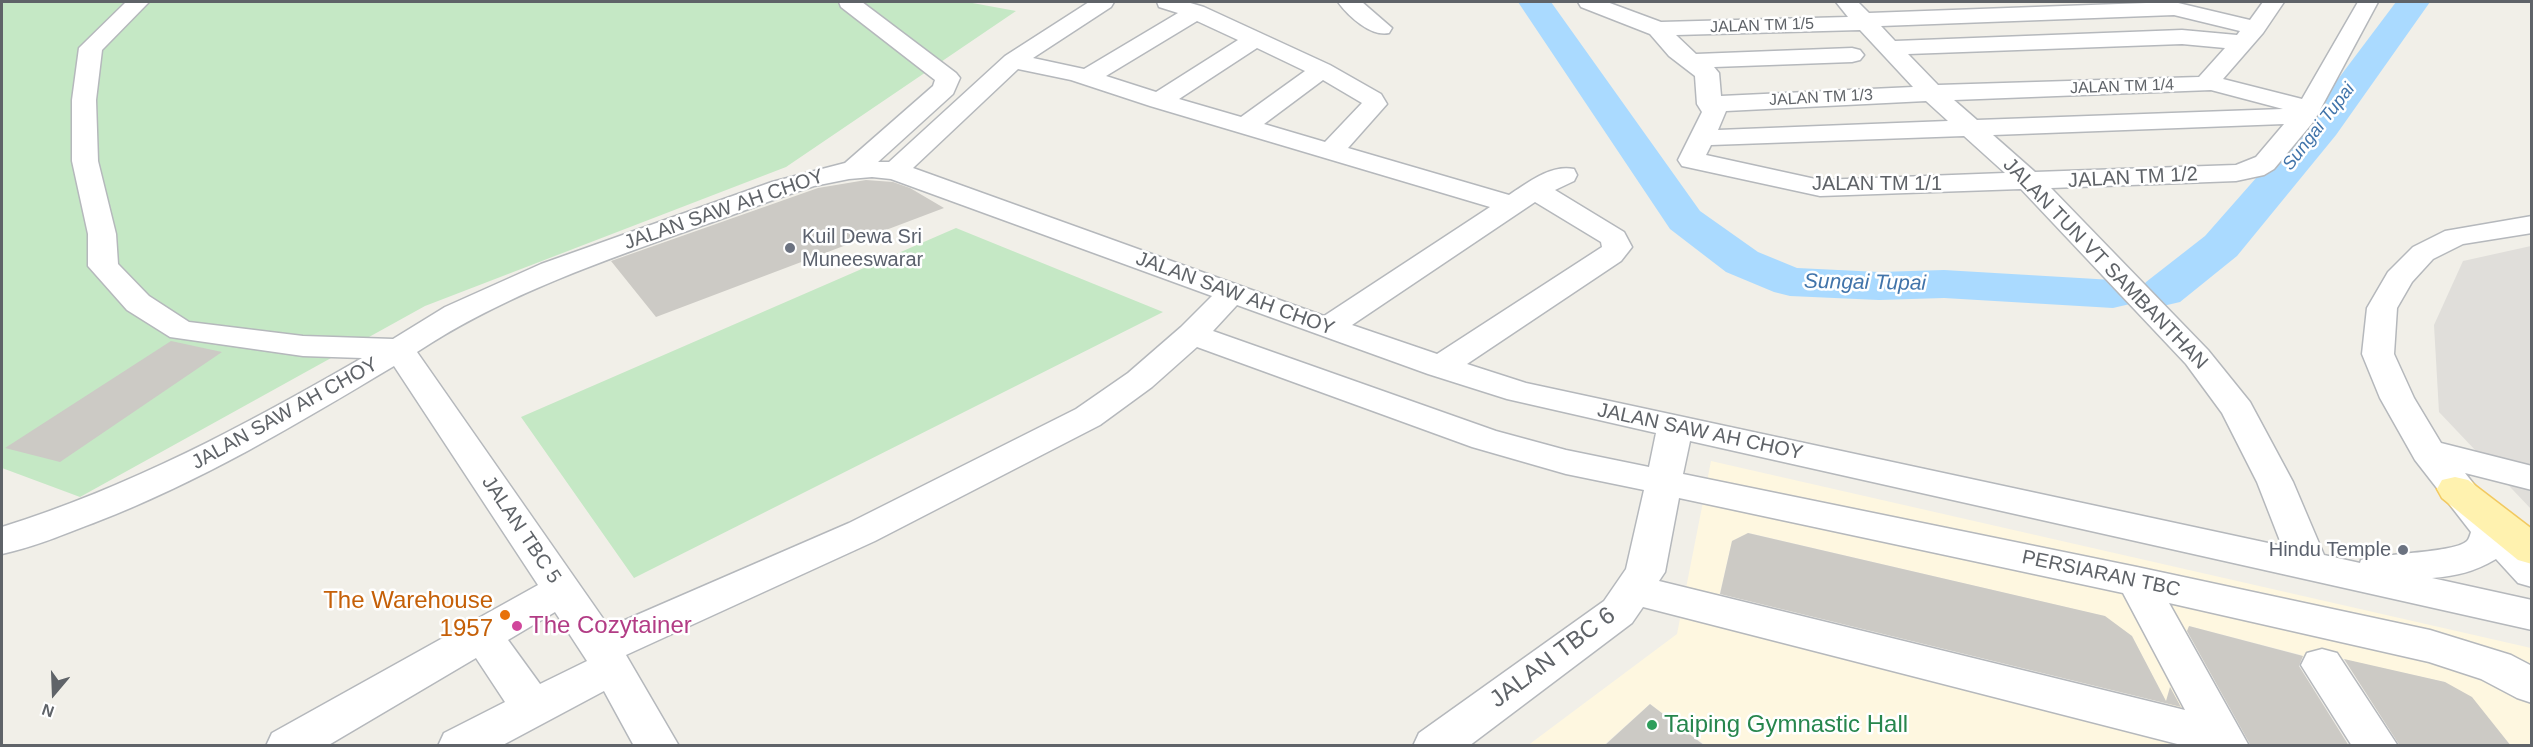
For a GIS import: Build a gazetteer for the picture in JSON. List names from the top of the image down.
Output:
{
  "streets": {
    "street": [
      "JALAN TM 1/5",
      "JALAN TM 1/4",
      "JALAN TM 1/3",
      "JALAN TM 1/2",
      "JALAN TM 1/1",
      "JALAN SAW AH CHOY",
      "JALAN TUN VT SAMBANTHAN",
      "JALAN TBC 5",
      "PERSIARAN TBC",
      "JALAN TBC 6"
    ]
  },
  "crossings": [
    ["JALAN TM 1/5", "JALAN TUN VT SAMBANTHAN"],
    ["JALAN TM 1/4", "JALAN TM 1/3"],
    ["JALAN TM 1/4", "JALAN TUN VT SAMBANTHAN"],
    ["JALAN TM 1/3", "JALAN TUN VT SAMBANTHAN"],
    ["JALAN TM 1/2", "JALAN TM 1/1"],
    ["JALAN TM 1/2", "JALAN TUN VT SAMBANTHAN"],
    ["JALAN TM 1/1", "JALAN TUN VT SAMBANTHAN"],
    ["JALAN SAW AH CHOY", "JALAN TUN VT SAMBANTHAN"],
    ["JALAN SAW AH CHOY", "JALAN TBC 5"],
    ["JALAN SAW AH CHOY", "JALAN TBC 6"],
    ["PERSIARAN TBC", "JALAN TBC 6"]
  ],
  "water": ["Sungai Tupai"],
  "places": [
    "Kuil Dewa Sri Muneeswarar",
    "Hindu Temple",
    "The Warehouse 1957",
    "The Cozytainer",
    "Taiping Gymnastic Hall"
  ],
  "north": "bottom"
}
